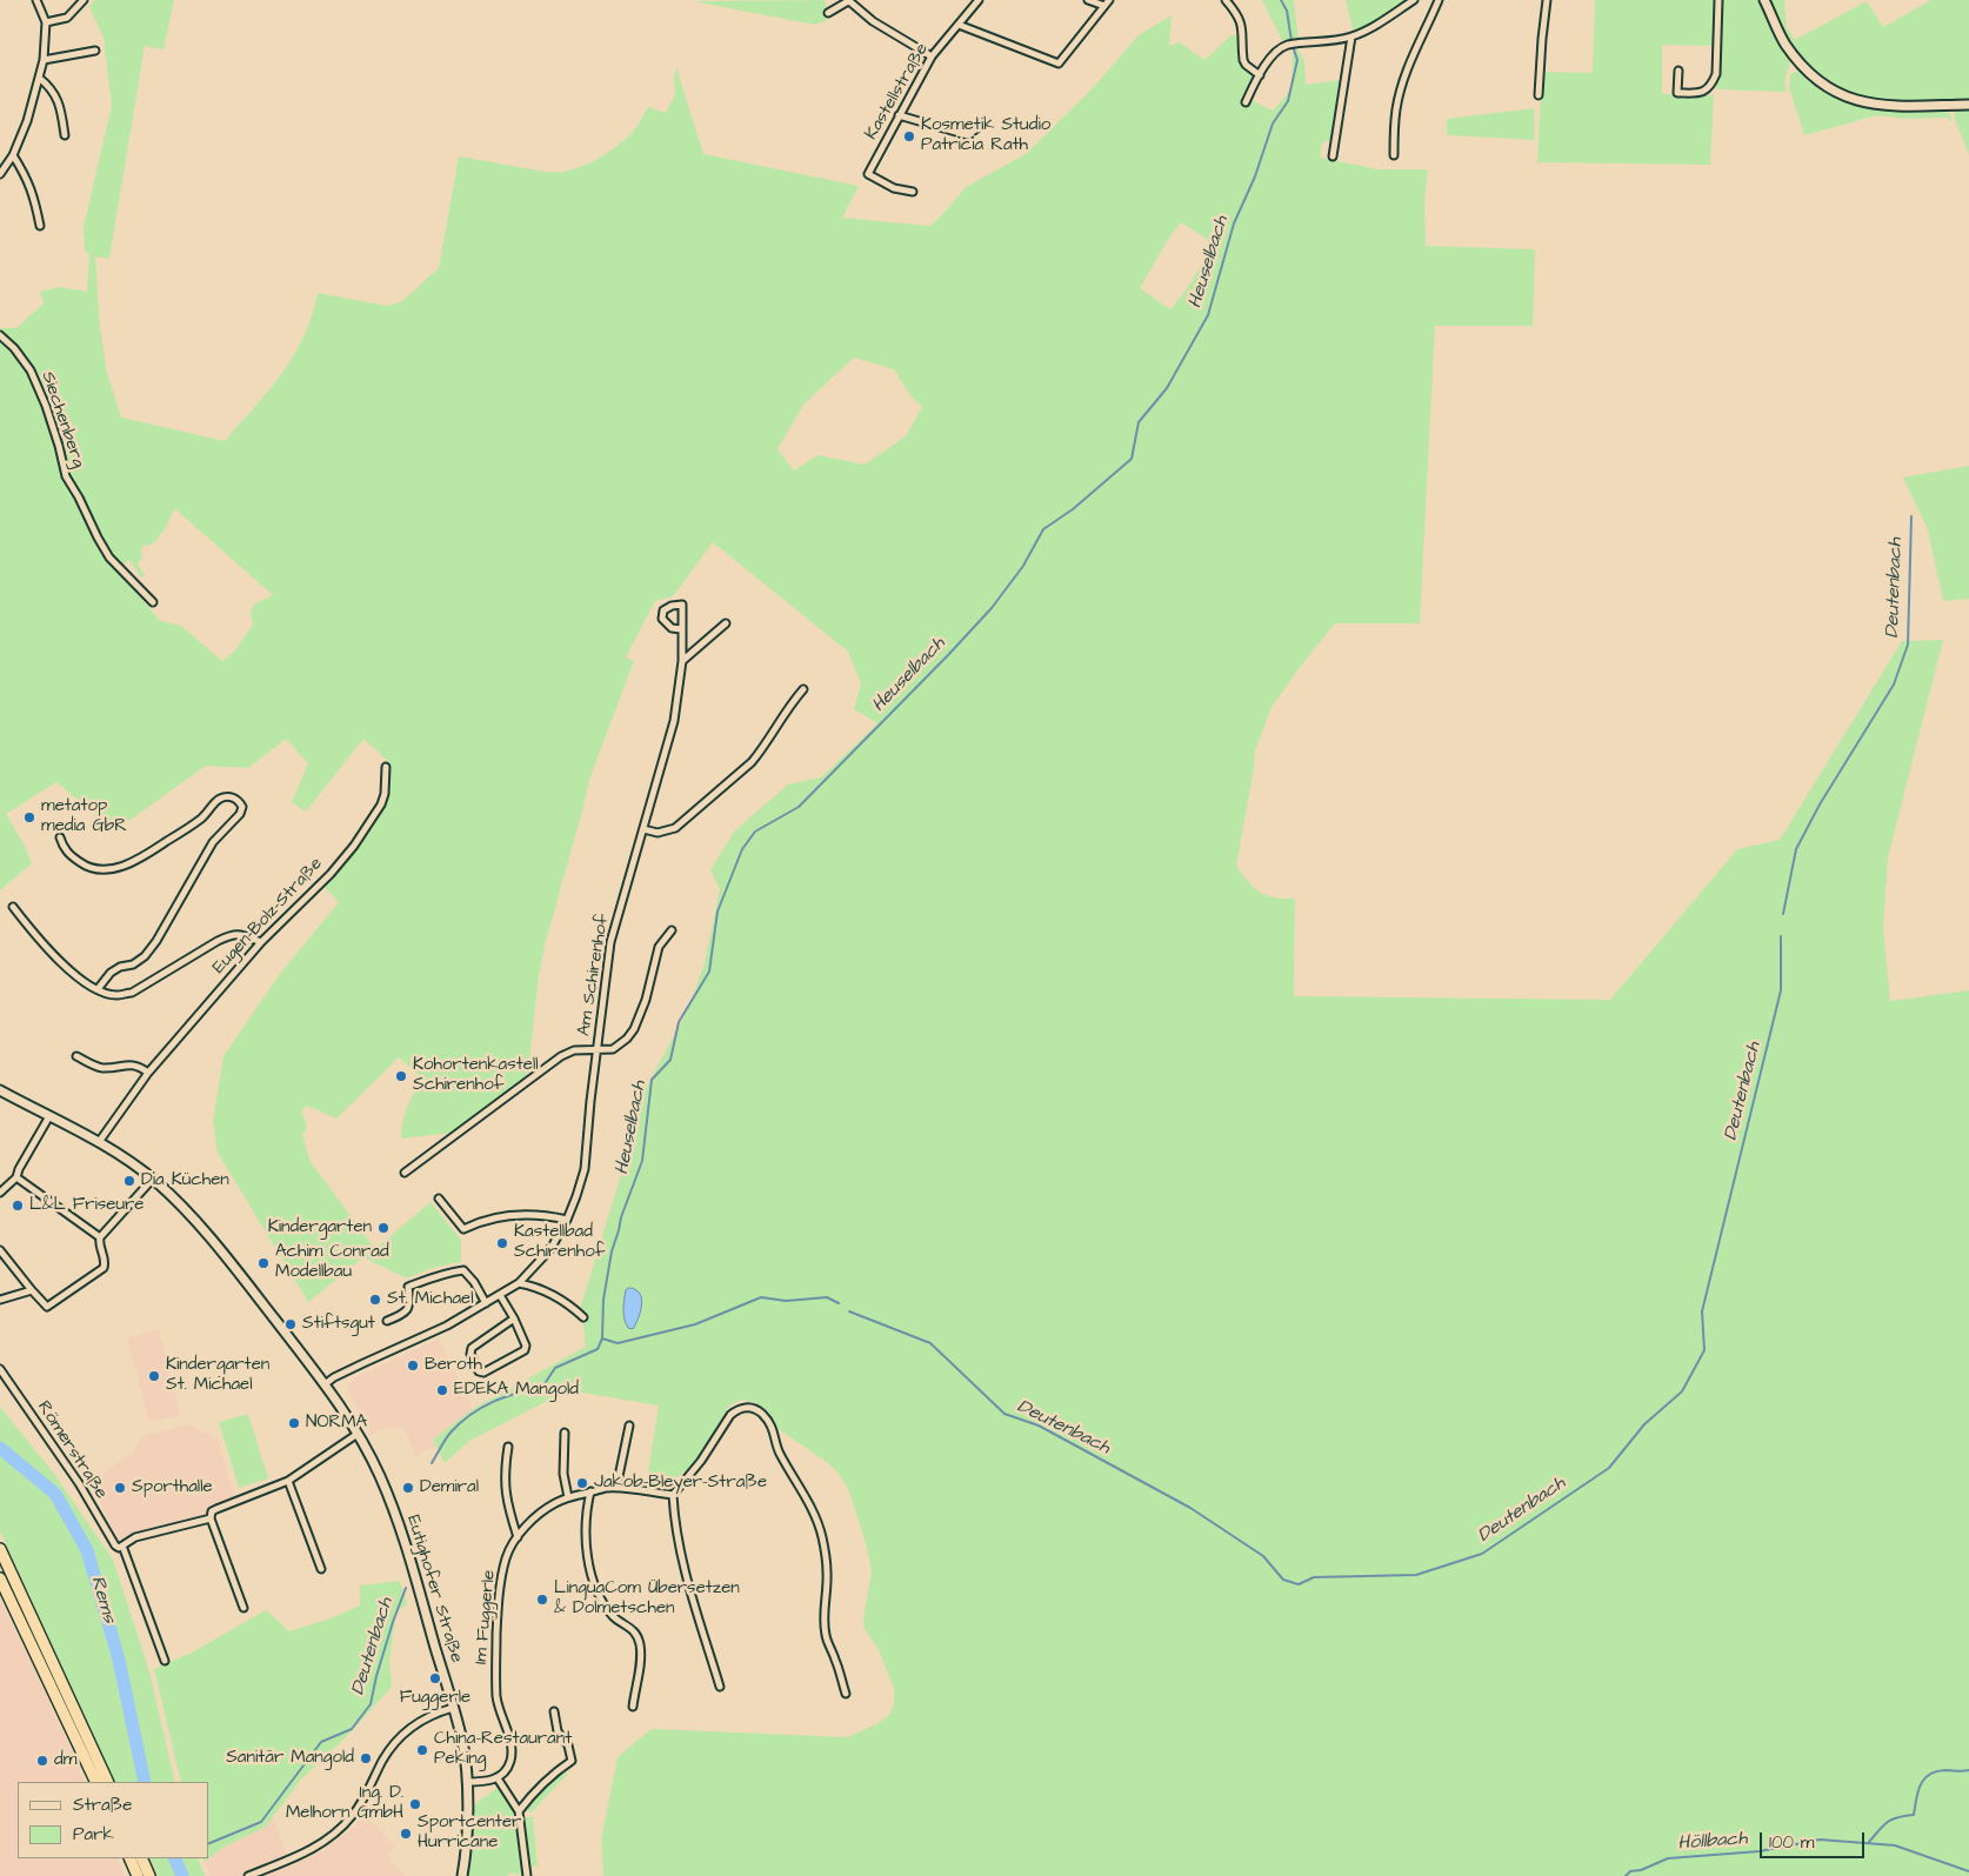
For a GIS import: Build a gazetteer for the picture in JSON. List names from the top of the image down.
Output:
{
  "streets": {
    "street": [
      "Kastellstraße",
      "Siechenberg",
      "Eugen-Bolz-Straße",
      "Am Schirenhof",
      "Römerstraße",
      "Eutighofer Straße",
      "Im Fuggerle"
    ]
  },
  "crossings": [
    ["Eugen-Bolz-Straße", "Eutighofer Straße"],
    ["Am Schirenhof", "Eutighofer Straße"]
  ],
  "water": [
    "Heuselbach",
    "Deutenbach",
    "Rems",
    "Höllbach"
  ],
  "places": [
    "Kosmetik Studio Patricia Rath",
    "metatop media GbR",
    "Kohortenkastell Schirenhof",
    "Dia Küchen",
    "L&L Friseure",
    "Kindergarten",
    "Kastellbad Schirenhof",
    "Achim Conrad Modellbau",
    "St. Michael",
    "Stiftsgut",
    "Beroth",
    "Kindergarten St. Michael",
    "EDEKA Mangold",
    "NORMA",
    "Jakob-Bleyer-Straße",
    "Sporthalle",
    "Demiral",
    "LinguaCom Übersetzen & Dolmetschen",
    "Fuggerle",
    "China-Restaurant Peking",
    "Sanitär Mangold",
    "dm",
    "Ing. D. Melhorn GmbH",
    "Sportcenter Hurricane"
  ],
  "legend": ["Straße", "Park"],
  "scale_bar": "100 m"
}
